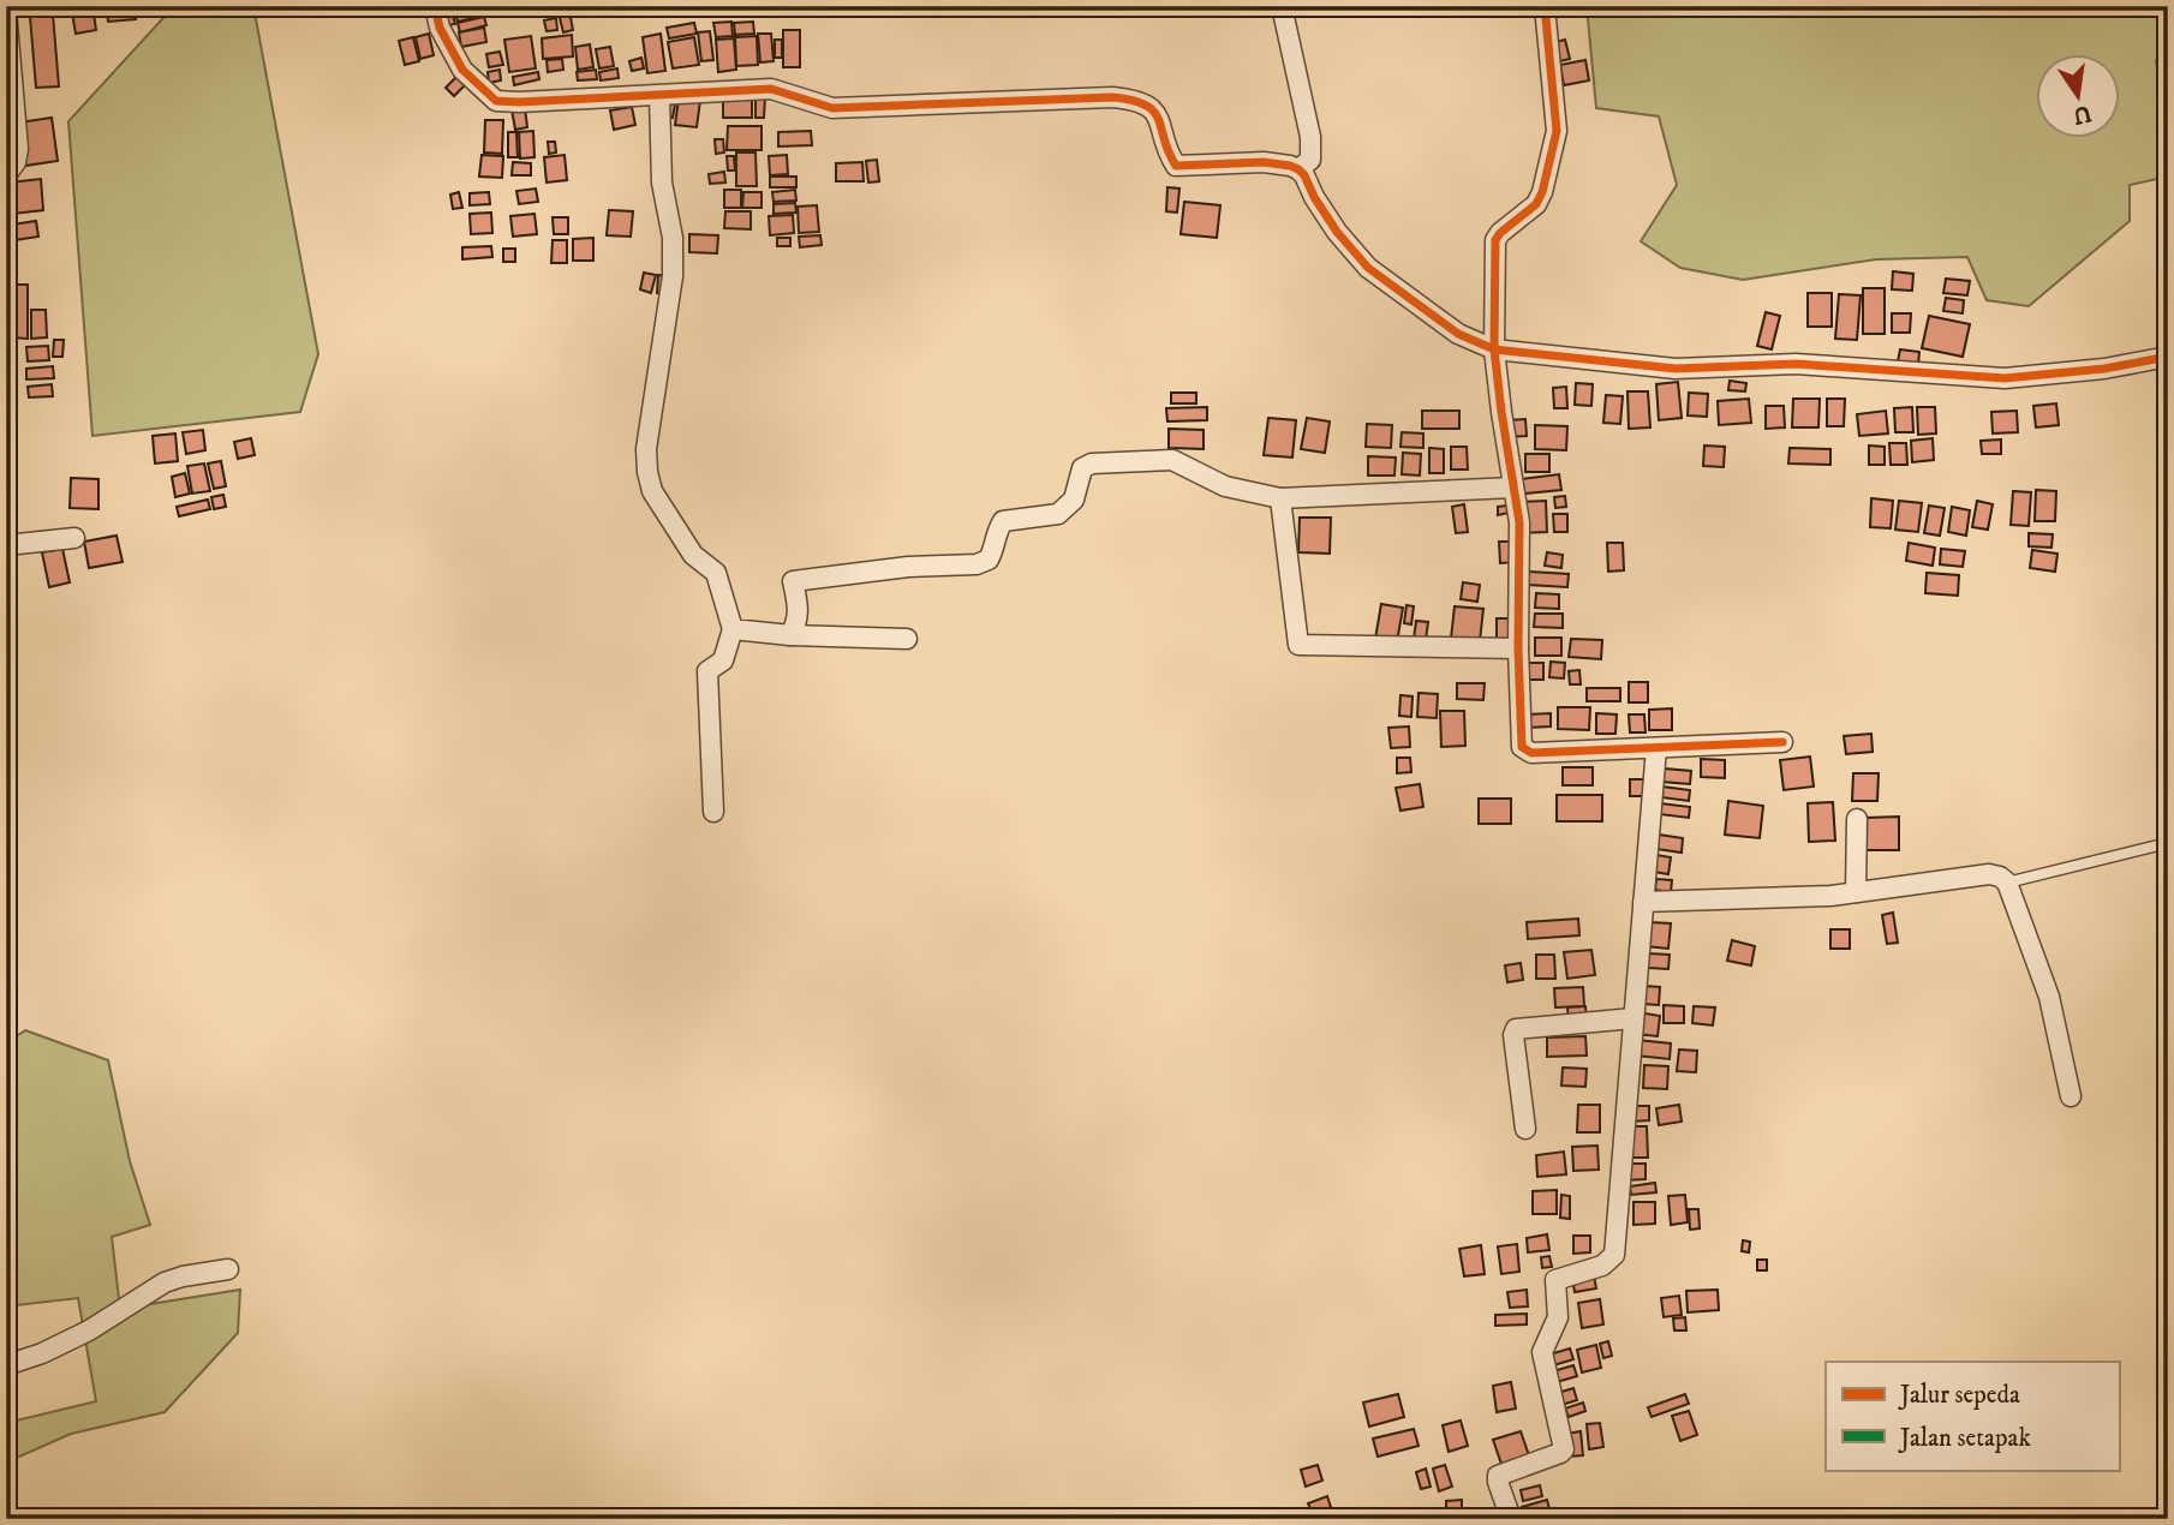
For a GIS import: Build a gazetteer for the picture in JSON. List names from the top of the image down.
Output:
{
  "legend": ["Jalur sepeda", "Jalan setapak"],
  "north": "bottom"
}
